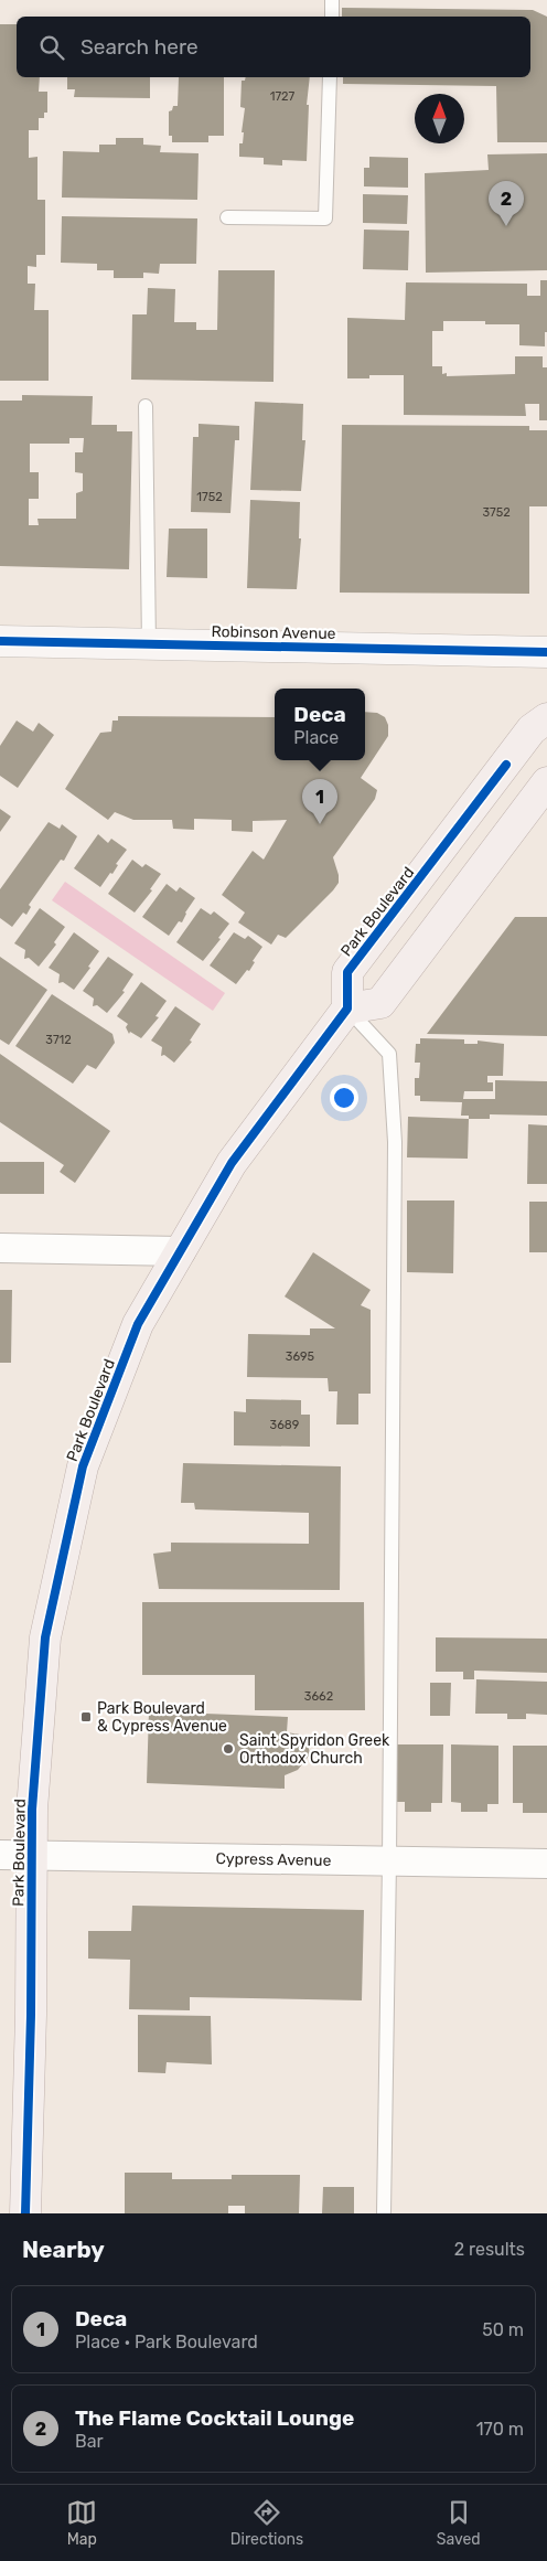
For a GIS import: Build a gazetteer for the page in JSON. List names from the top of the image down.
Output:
{
  "streets": {
    "main road": ["Robinson Avenue", "Park Boulevard"],
    "street": ["Cypress Avenue"]
  },
  "crossings": [
    ["Park Boulevard", "Cypress Avenue"]
  ],
  "places": {
    "transit": ["Park Boulevard & Cypress Avenue"],
    "other": ["Saint Spyridon Greek Orthodox Church"]
  },
  "house_numbers": [
    "1727",
    "1752",
    "3752",
    "3712",
    "3695",
    "3689",
    "3662"
  ],
  "north": "top",
  "page": {
    "search": "Search here",
    "pins": ["2", "1"],
    "popup": ["Deca", "Place"],
    "heading": ["Nearby", "2 results"],
    "list": [
      {
        "mark": "1",
        "name": "Deca",
        "note": "Place · Park Boulevard",
        "value": "50 m"
      },
      {
        "mark": "2",
        "name": "The Flame Cocktail Lounge",
        "note": "Bar",
        "value": "170 m"
      }
    ],
    "nav": ["Map", "Directions", "Saved"]
  }
}
